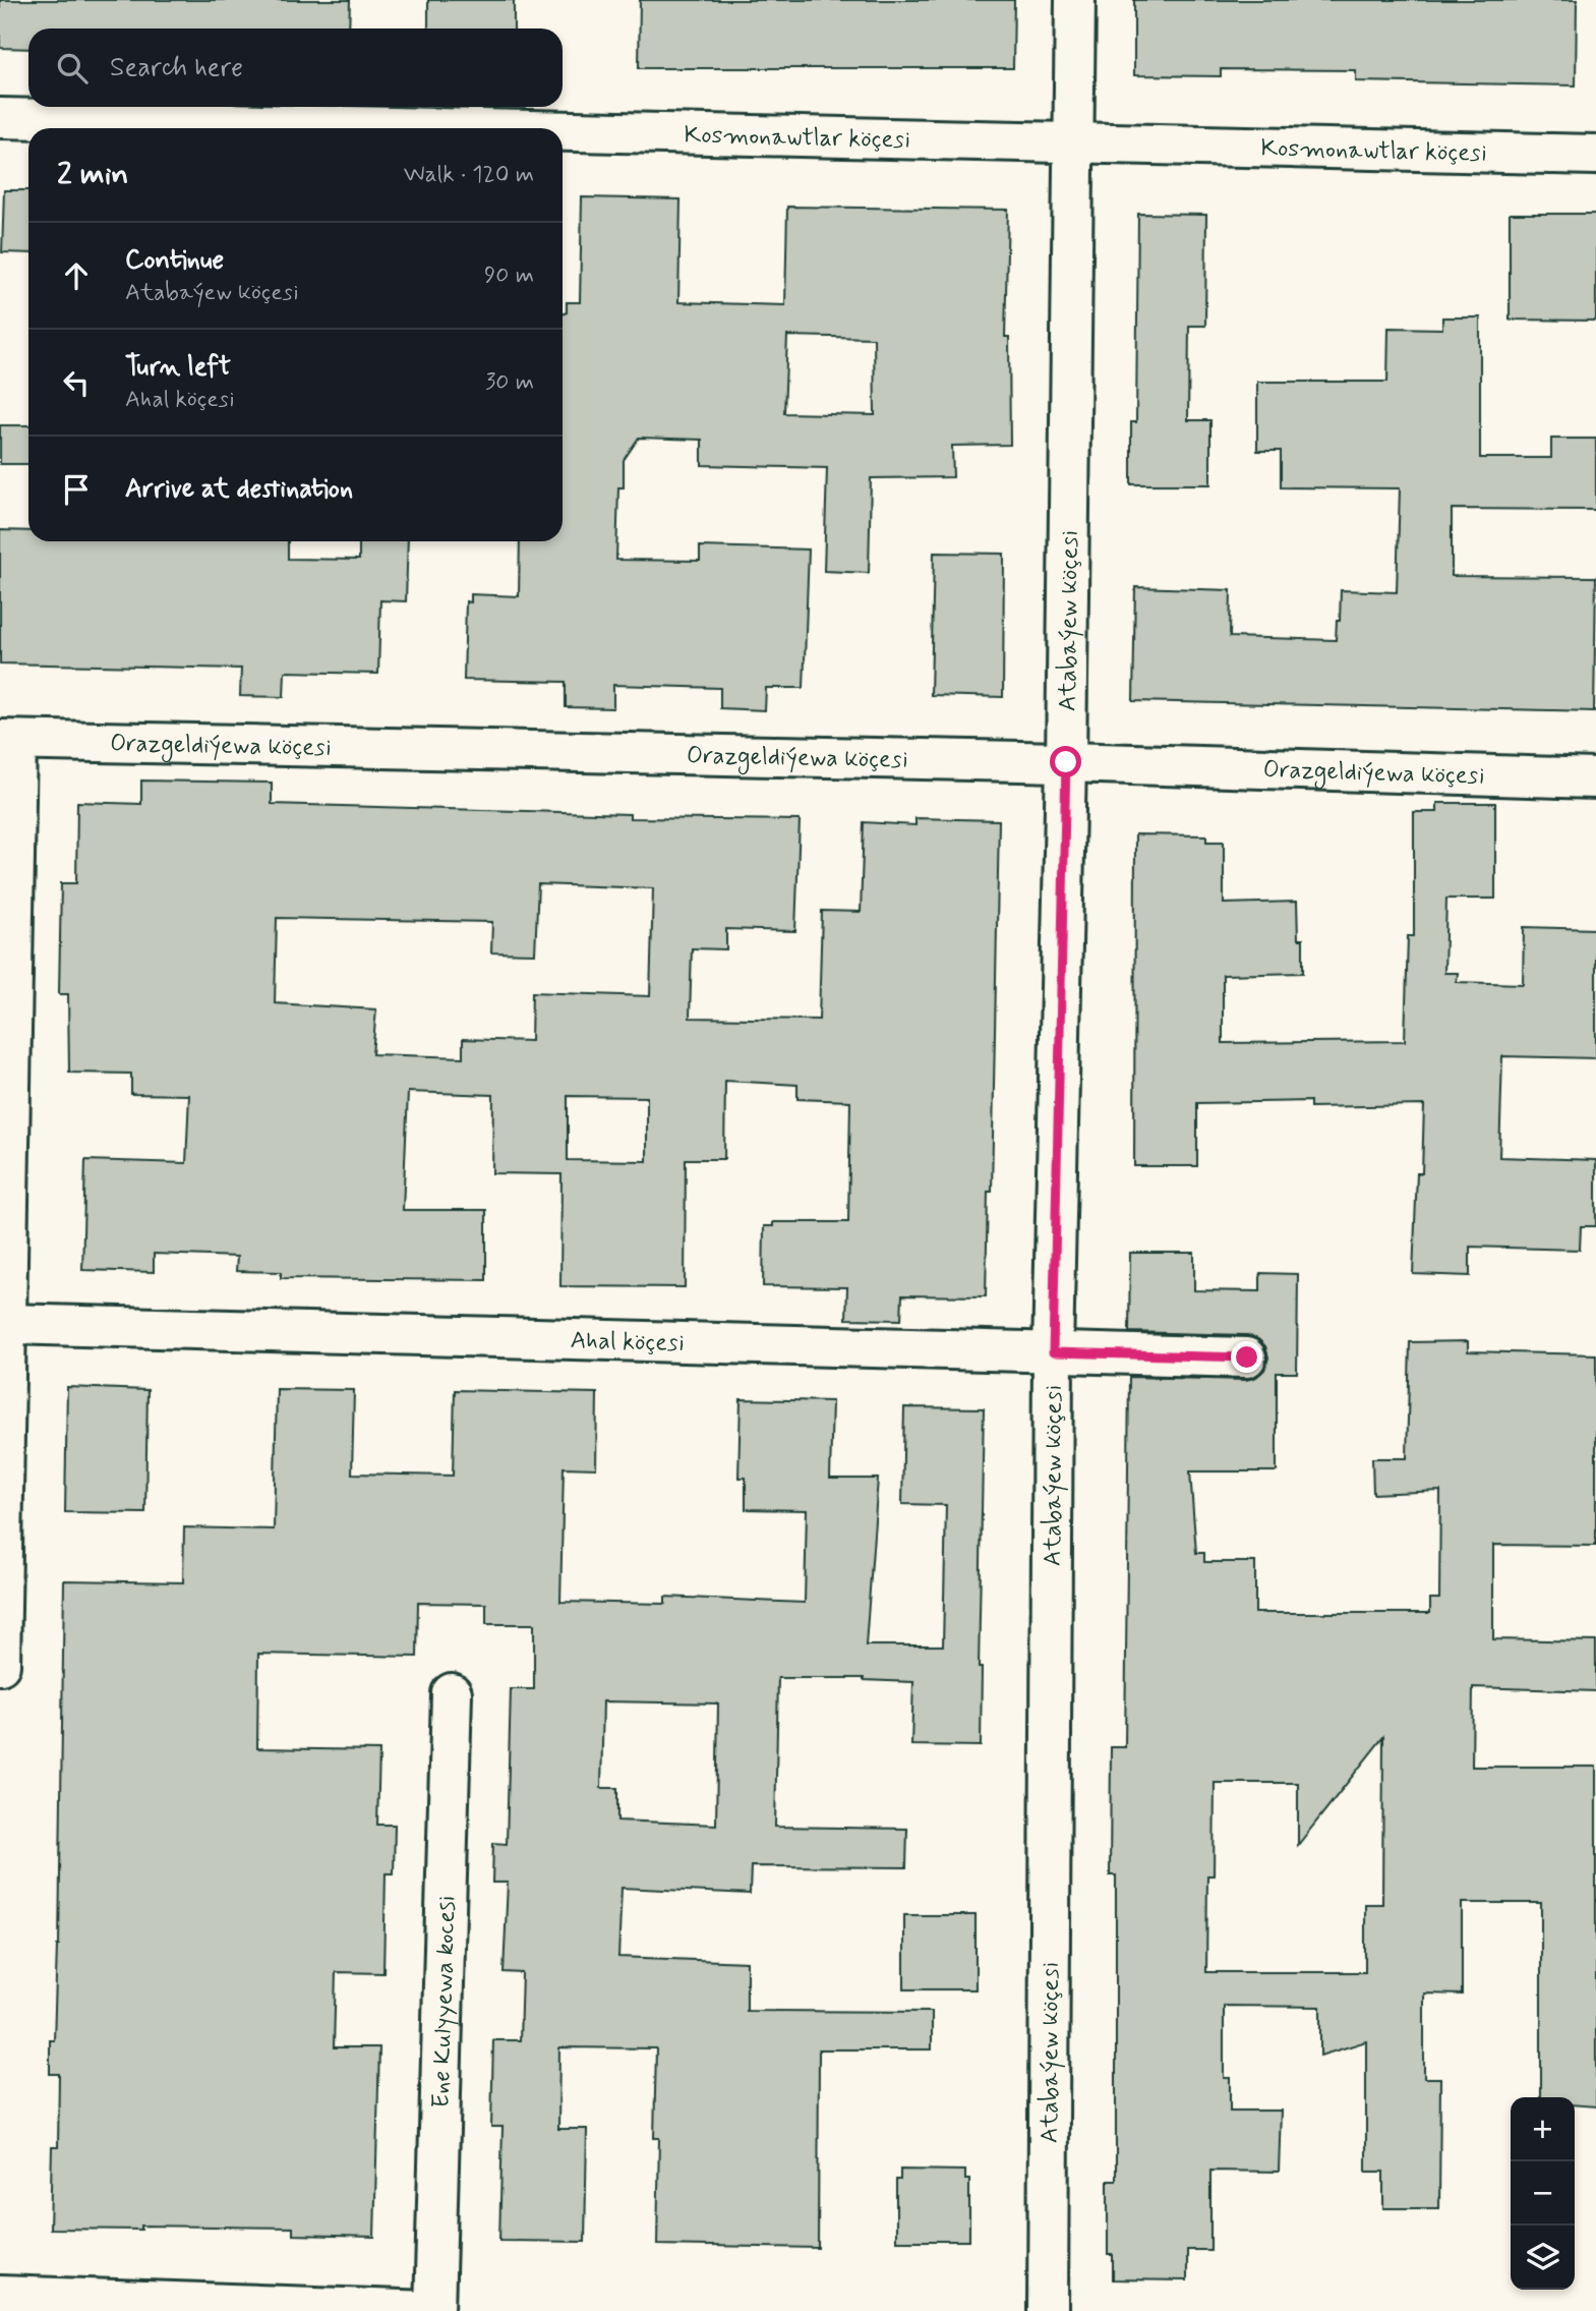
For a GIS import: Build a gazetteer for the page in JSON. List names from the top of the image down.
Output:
{
  "streets": {
    "street": [
      "Kosmonawtlar köçesi",
      "Atabaýew köçesi",
      "Orazgeldiýewa köçesi",
      "Ahal köçesi",
      "Ene Kulyyewa kocesi"
    ]
  },
  "crossings": [
    ["Kosmonawtlar köçesi", "Atabaýew köçesi"],
    ["Atabaýew köçesi", "Orazgeldiýewa köçesi"],
    ["Atabaýew köçesi", "Ahal köçesi"]
  ],
  "page": {
    "search": "Search here",
    "heading": ["2 min", "Walk · 120 m"],
    "list": [
      ["Continue", "Atabaýew köçesi", "90 m"],
      ["Turn left", "Ahal köçesi", "30 m"],
      "Arrive at destination"
    ],
    "map_buttons": ["+", "−"]
  }
}
